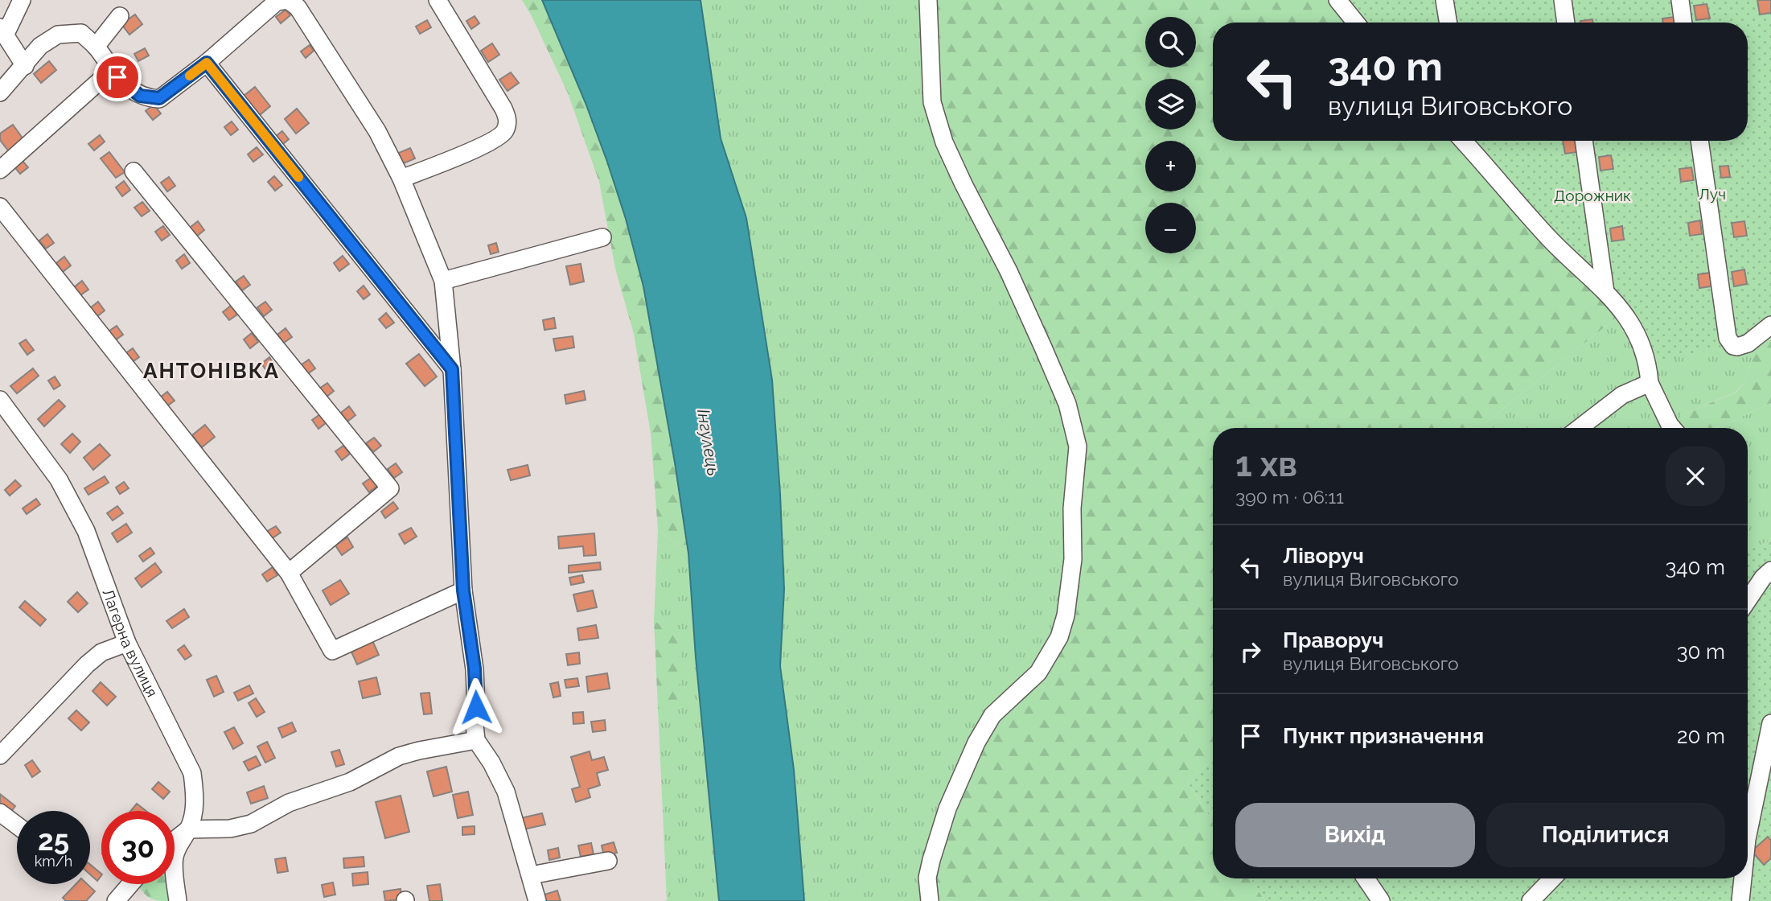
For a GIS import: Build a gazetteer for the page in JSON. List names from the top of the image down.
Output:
{
  "streets": {
    "street": ["Лагерна вулиця"]
  },
  "districts": ["АНТОНІВКА"],
  "water": ["Інгулець"],
  "parks": ["Луч", "Дорожник"],
  "page": {
    "map_buttons": ["+", "−"],
    "turn": ["340 m", "вулиця Виговського"],
    "heading": ["1 хв", "390 m · 06:11"],
    "list": [
      {
        "name": "Ліворуч",
        "note": "вулиця Виговського",
        "value": "340 m"
      },
      {
        "name": "Праворуч",
        "note": "вулиця Виговського",
        "value": "30 m"
      },
      {
        "name": "Пункт призначення",
        "value": "20 m"
      }
    ],
    "buttons": ["Вихід", "Поділитися"],
    "speed": "25 km/h",
    "limit": "30"
  }
}
